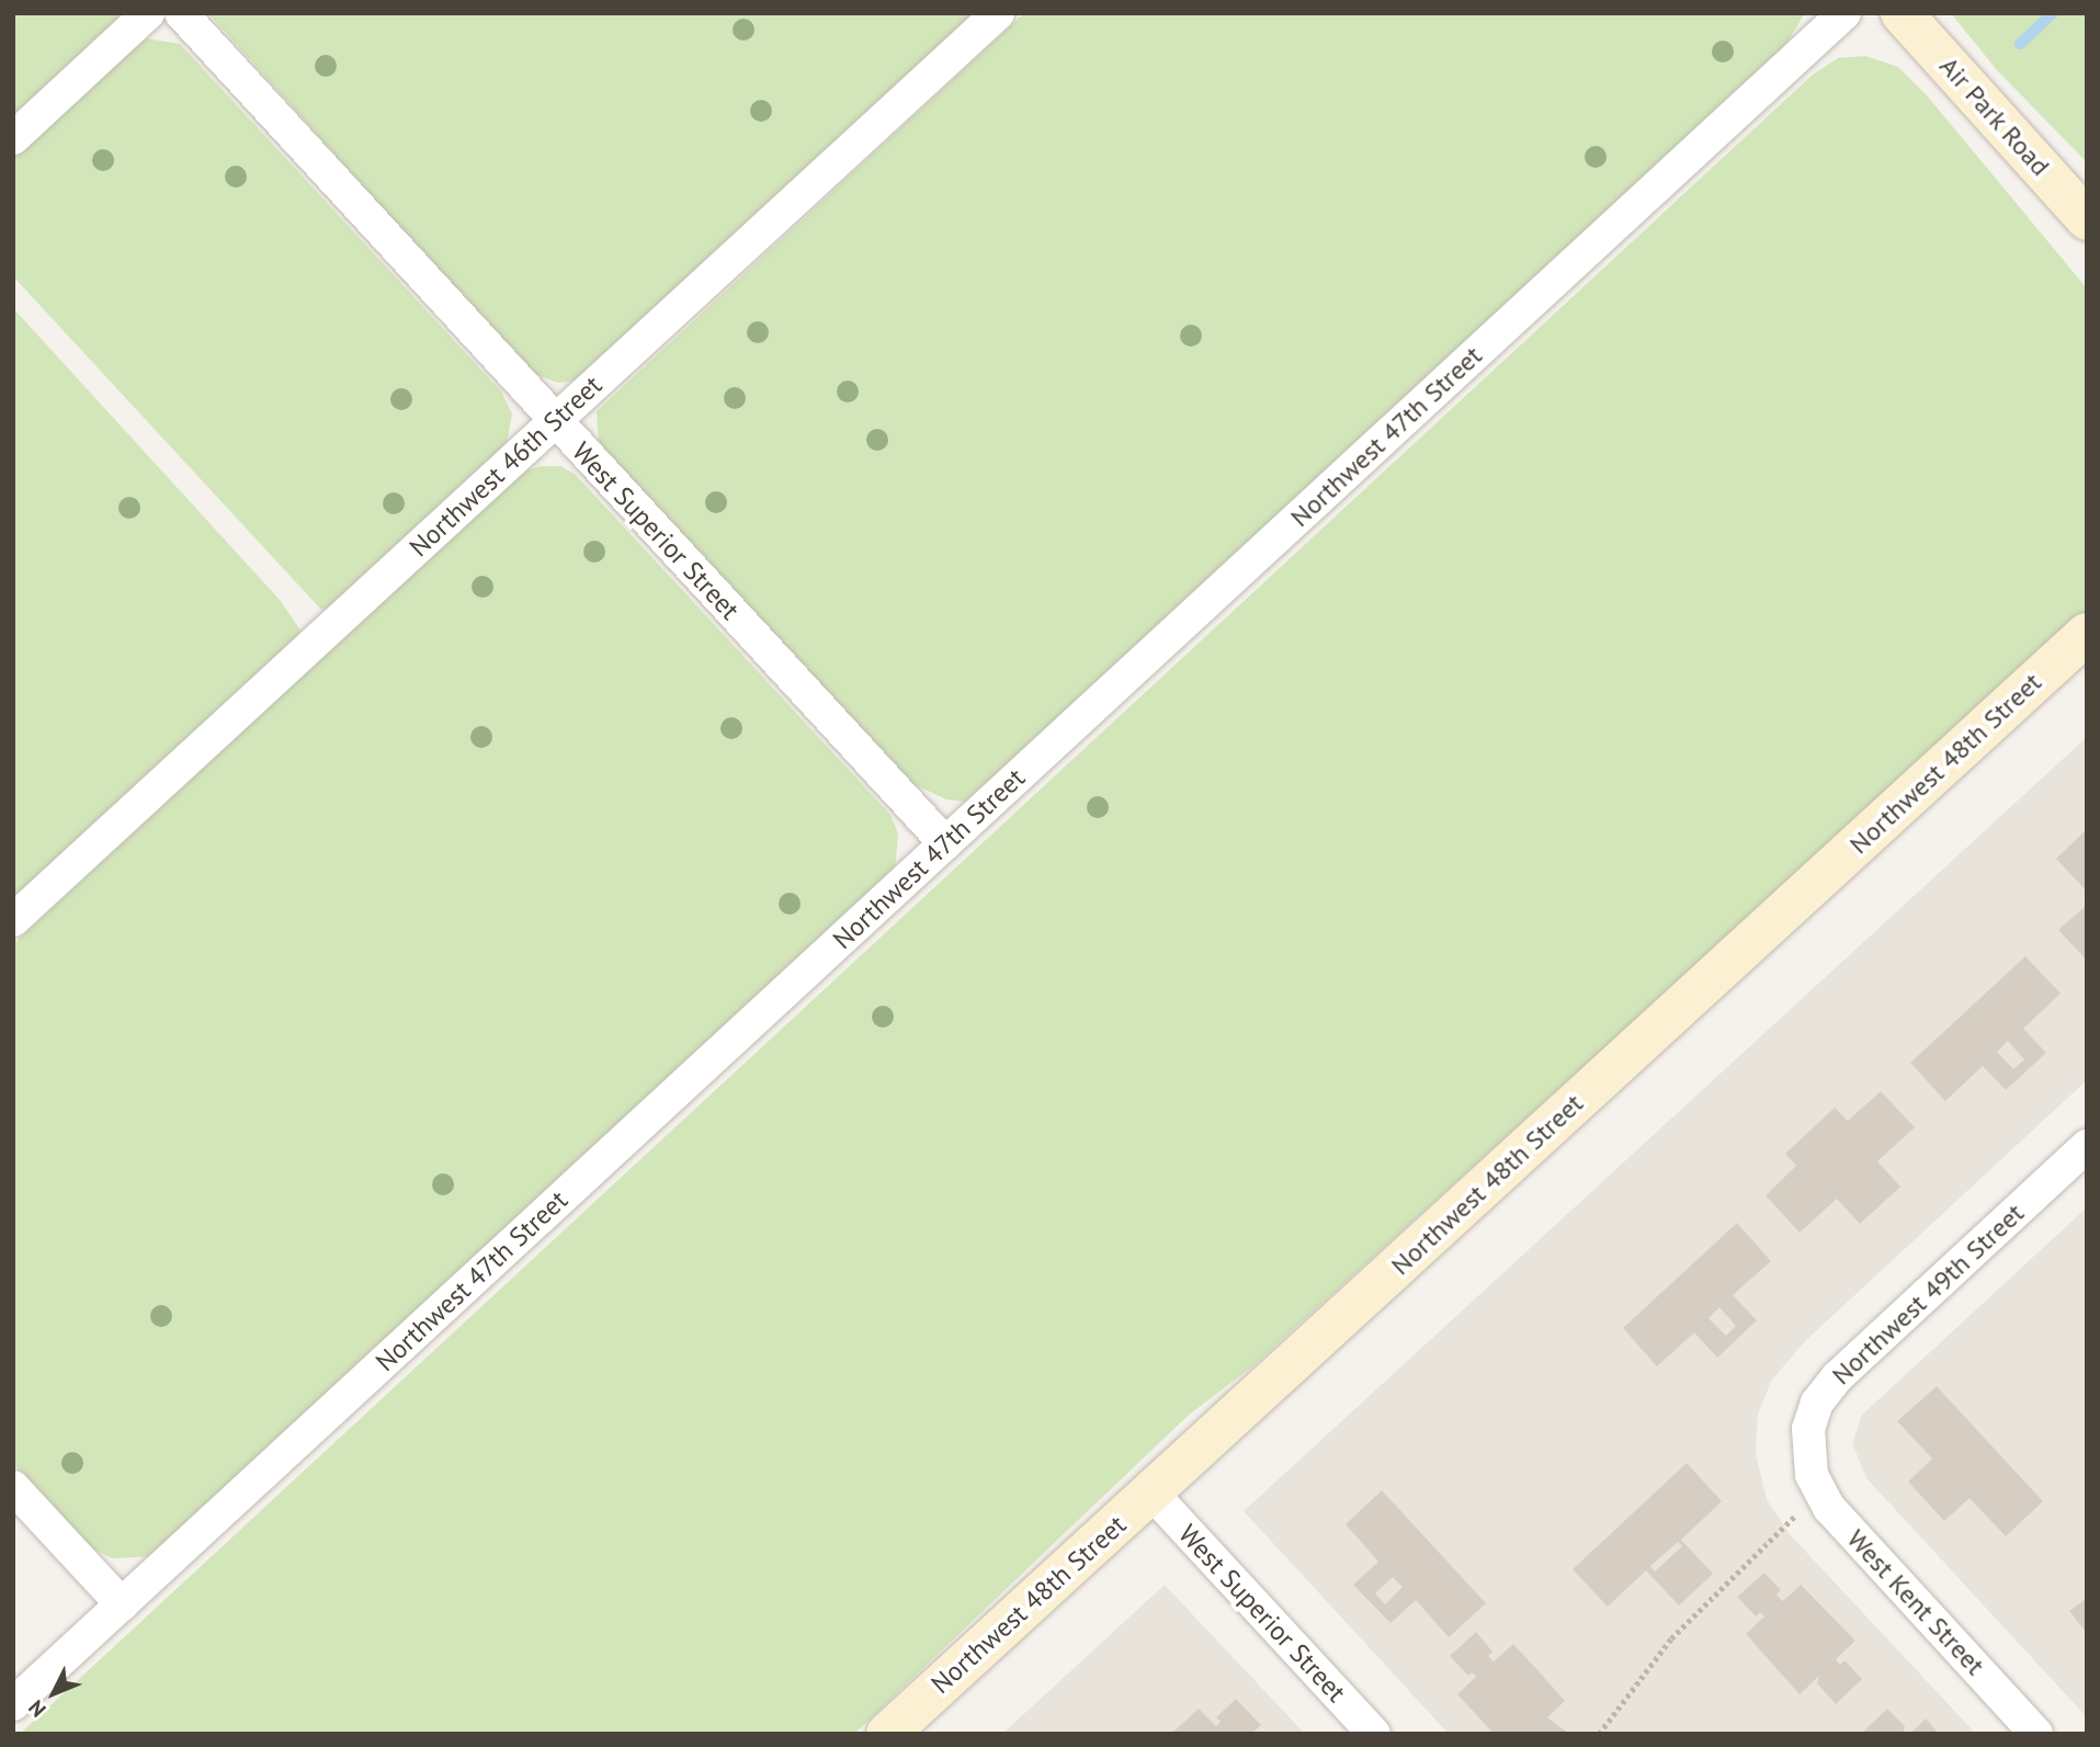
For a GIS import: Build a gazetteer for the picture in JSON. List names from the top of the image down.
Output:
{
  "streets": {
    "main road": ["Air Park Road", "Northwest 48th Street"],
    "street": [
      "Northwest 47th Street",
      "Northwest 46th Street",
      "West Superior Street",
      "Northwest 49th Street",
      "West Kent Street"
    ]
  },
  "crossings": [
    ["Northwest 47th Street", "West Superior Street"],
    ["Northwest 46th Street", "West Superior Street"],
    ["West Superior Street", "Northwest 48th Street"],
    ["Northwest 49th Street", "West Kent Street"]
  ],
  "north": "bottom left"
}
